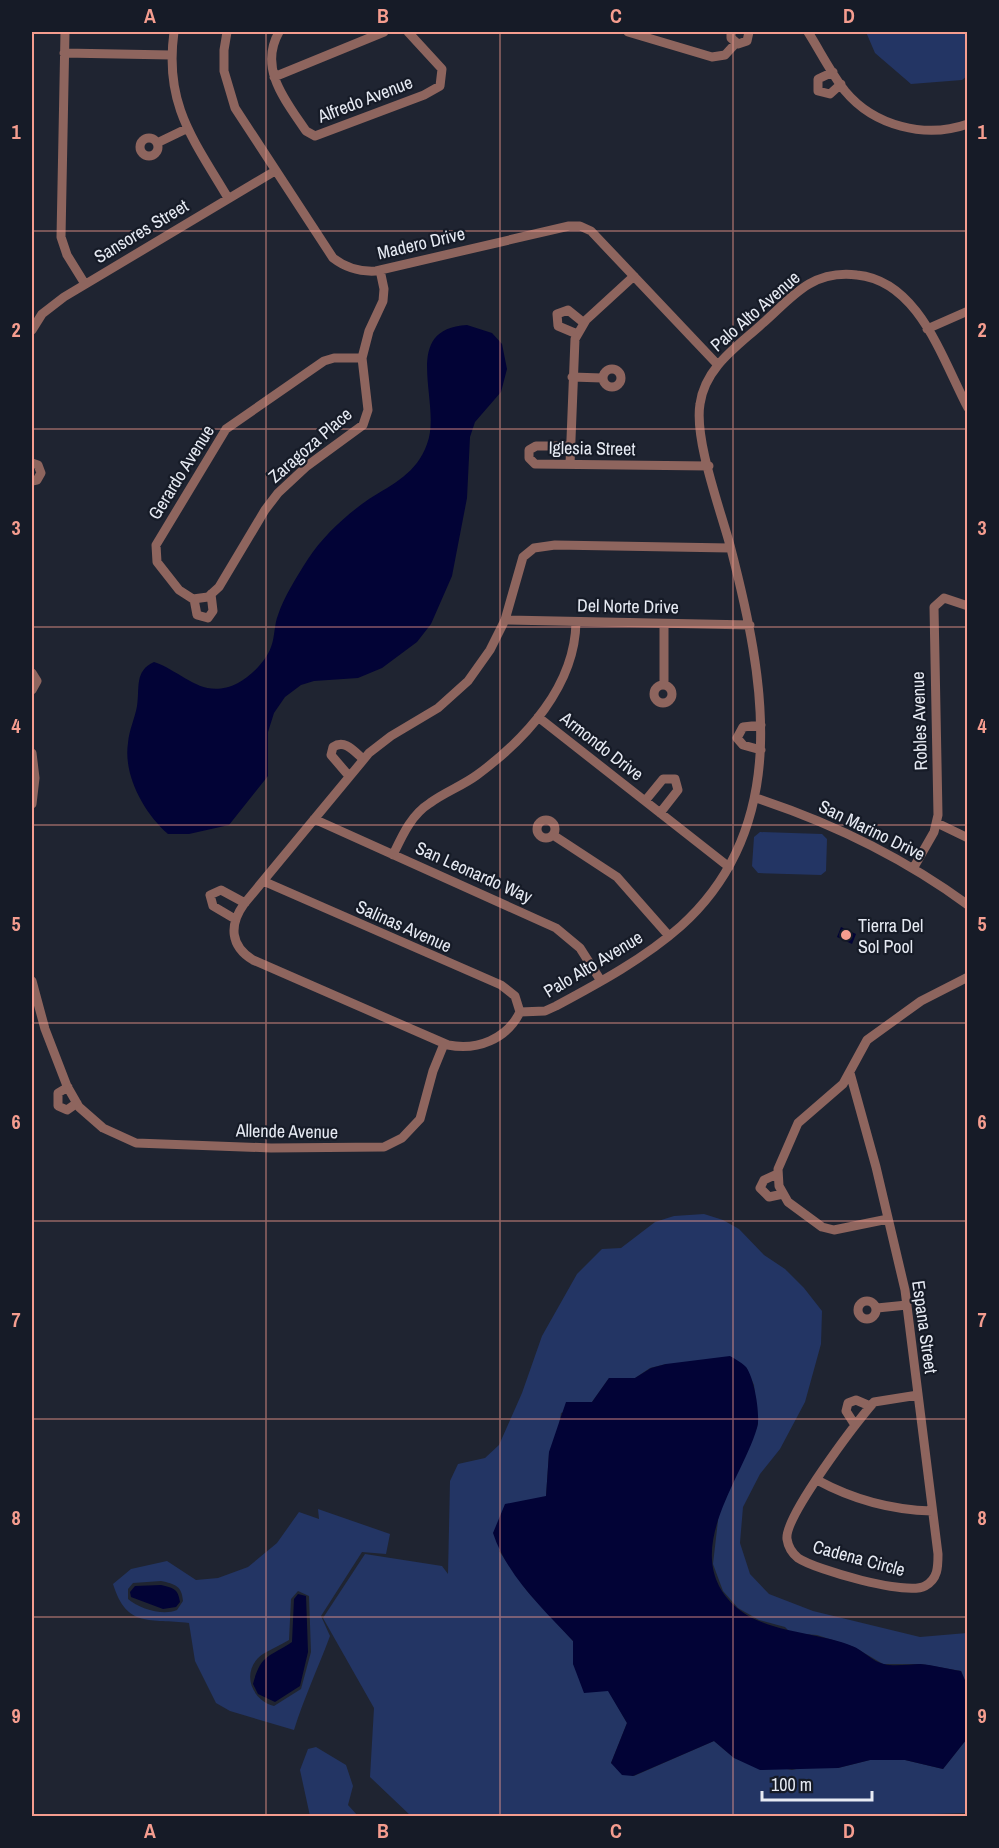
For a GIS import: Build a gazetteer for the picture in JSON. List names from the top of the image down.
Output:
{
  "streets": {
    "street": [
      "Alfredo Avenue",
      "Sansores Street",
      "Madero Drive",
      "Palo Alto Avenue",
      "Zaragoza Place",
      "Iglesia Street",
      "Gerardo Avenue",
      "Del Norte Drive",
      "Robles Avenue",
      "Armondo Drive",
      "San Marino Drive",
      "San Leonardo Way",
      "Salinas Avenue",
      "Allende Avenue",
      "Espana Street",
      "Cadena Circle"
    ]
  },
  "crossings": [
    ["Sansores Street", "Madero Drive"],
    ["Madero Drive", "Palo Alto Avenue"],
    ["Madero Drive", "Zaragoza Place"],
    ["Palo Alto Avenue", "Iglesia Street"],
    ["Palo Alto Avenue", "Del Norte Drive"],
    ["Palo Alto Avenue", "Armondo Drive"],
    ["Palo Alto Avenue", "San Marino Drive"],
    ["Palo Alto Avenue", "San Leonardo Way"],
    ["Palo Alto Avenue", "Salinas Avenue"],
    ["Zaragoza Place", "Gerardo Avenue"],
    ["Robles Avenue", "San Marino Drive"],
    ["Espana Street", "Cadena Circle"]
  ],
  "places": ["Tierra Del Sol Pool"],
  "scale_bar": "100 m",
  "grid": {
    "columns": [
      "A",
      "B",
      "C",
      "D"
    ],
    "rows": [
      "1",
      "2",
      "3",
      "4",
      "5",
      "6",
      "7",
      "8",
      "9"
    ]
  }
}
